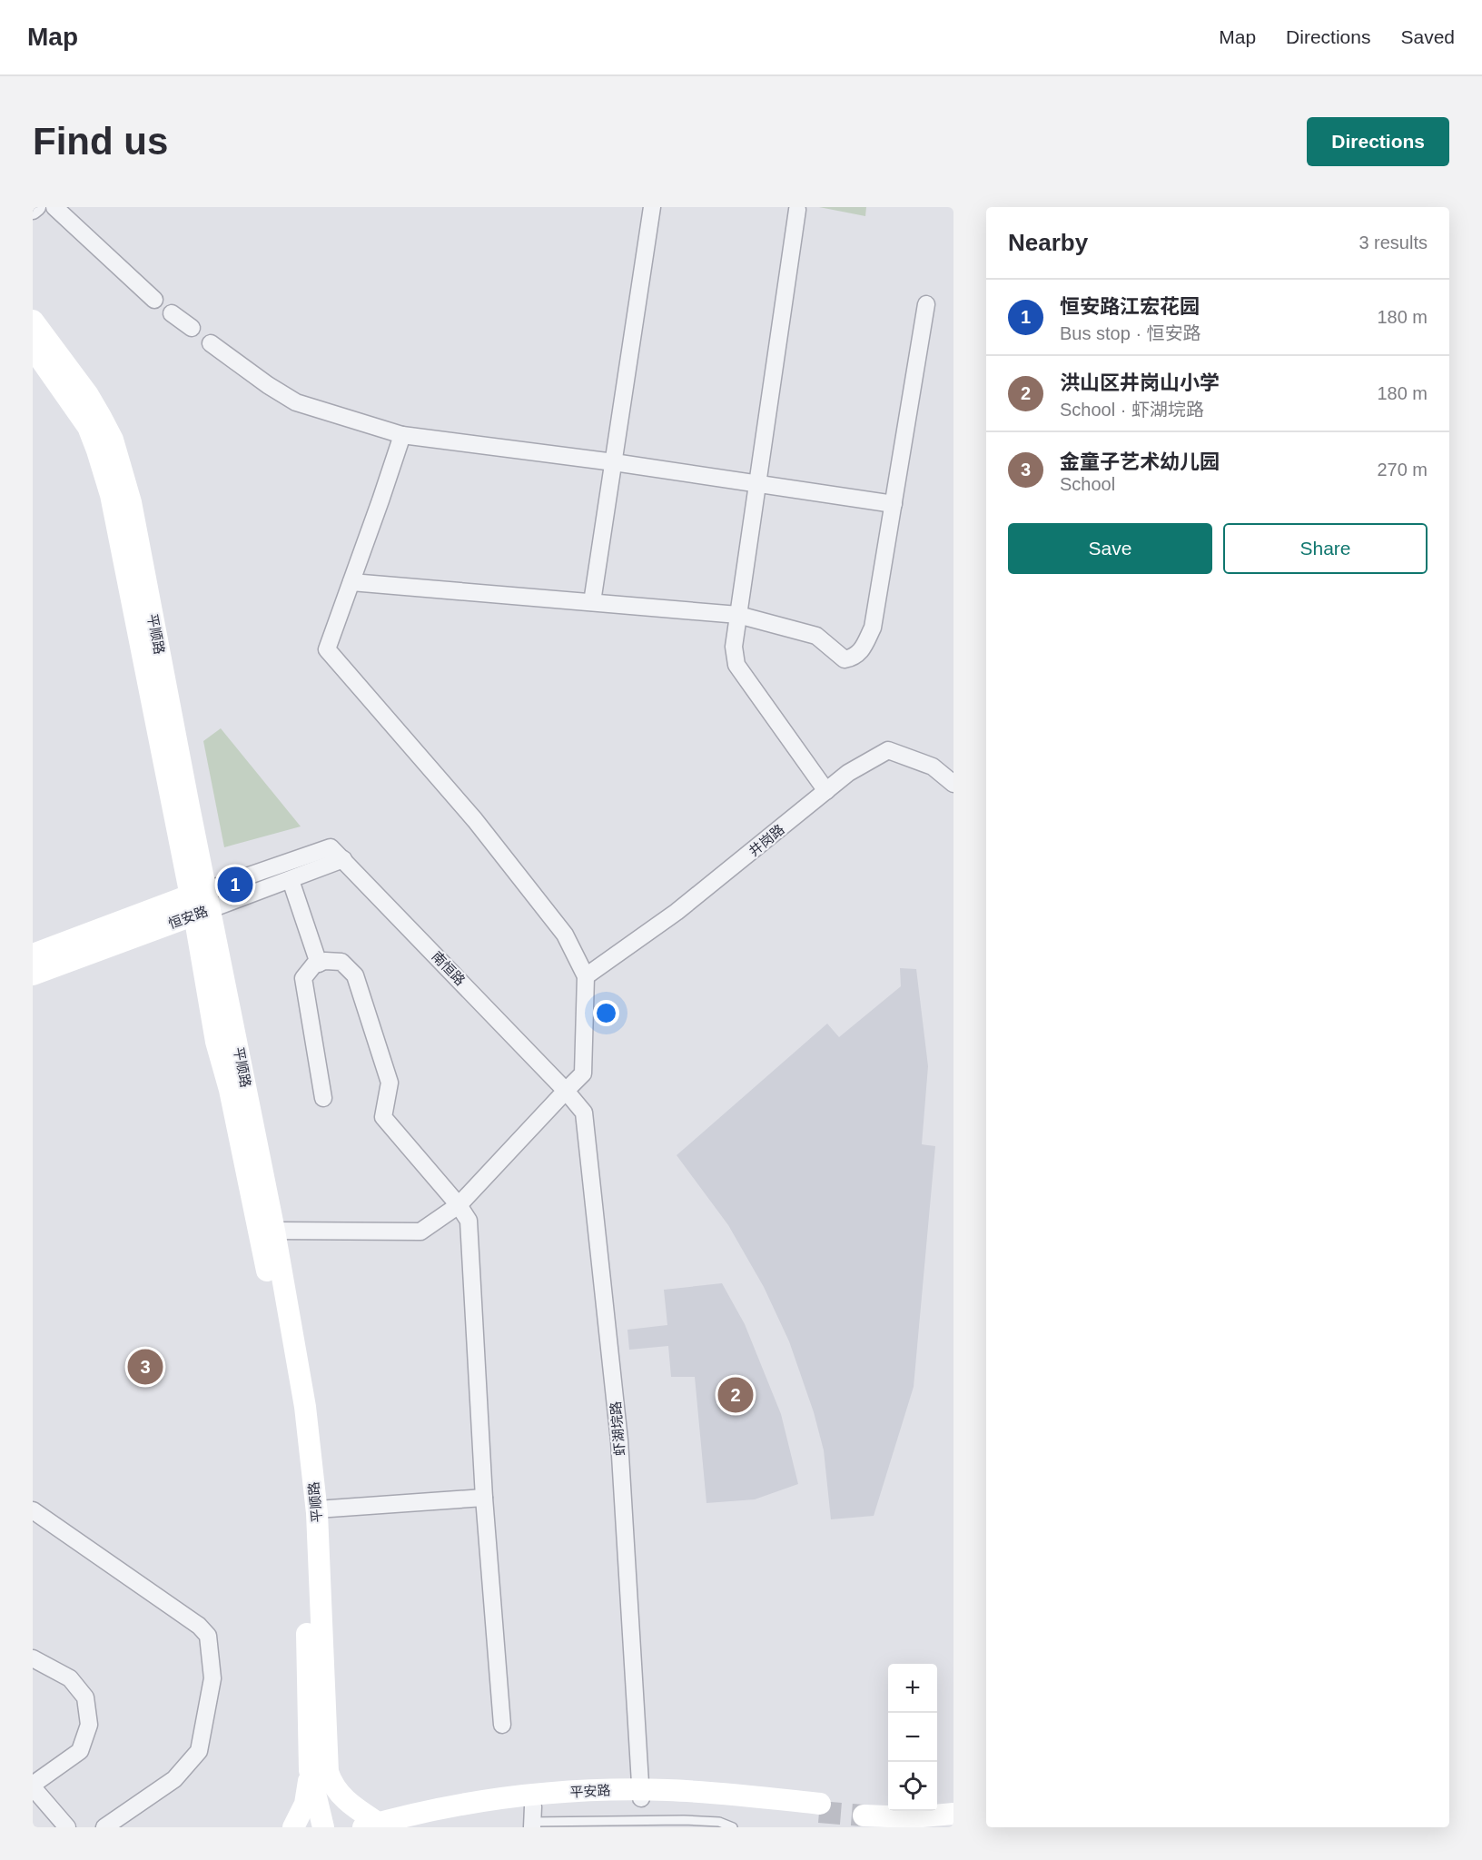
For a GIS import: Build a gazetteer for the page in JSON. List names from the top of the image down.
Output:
{
  "streets": {
    "main road": ["平顺路", "恒安路", "平安路"],
    "street": ["井岗路", "南恒路", "虾湖垸路"]
  },
  "crossings": [
    ["平顺路", "恒安路"],
    ["平顺路", "平安路"],
    ["恒安路", "南恒路"],
    ["南恒路", "虾湖垸路"],
    ["虾湖垸路", "平安路"]
  ],
  "page": {
    "header": "Map",
    "nav": ["Map", "Directions", "Saved"],
    "buttons": [
      "Directions",
      ["Save", "Share"]
    ],
    "title": "Find us",
    "heading": ["Nearby", "3 results"],
    "list": [
      {
        "mark": "1",
        "name": "恒安路江宏花园",
        "note": "Bus stop · 恒安路",
        "value": "180 m"
      },
      {
        "mark": "2",
        "name": "洪山区井岗山小学",
        "note": "School · 虾湖垸路",
        "value": "180 m"
      },
      {
        "mark": "3",
        "name": "金童子艺术幼儿园",
        "note": "School",
        "value": "270 m"
      }
    ],
    "pins": ["1", "3", "2"],
    "map_buttons": ["+", "−"]
  }
}
